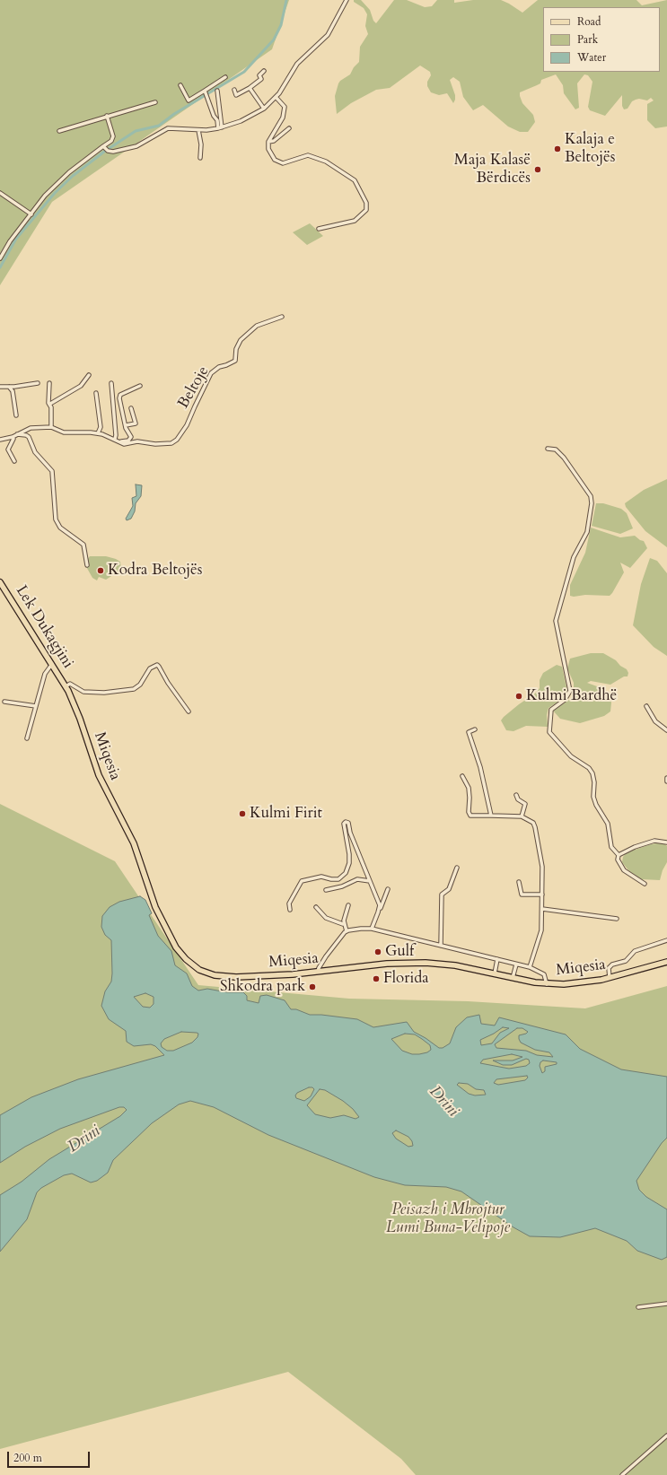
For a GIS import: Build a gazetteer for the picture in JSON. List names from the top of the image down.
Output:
{
  "streets": {
    "main road": ["Lek Dukagjini", "Miqesia"],
    "street": ["Beltoje"]
  },
  "crossings": [
    ["Lek Dukagjini", "Miqesia"]
  ],
  "water": ["Drini"],
  "parks": ["Peisazh i Mbrojtur Lumi Buna-Velipoje"],
  "places": [
    "Kalaja e Beltojës",
    "Maja Kalasë Bërdicës",
    "Kodra Beltojës",
    "Kulmi Bardhë",
    "Kulmi Firit",
    "Gulf",
    "Florida",
    "Shkodra park"
  ],
  "legend": ["Road", "Park", "Water"],
  "scale_bar": "200 m"
}
